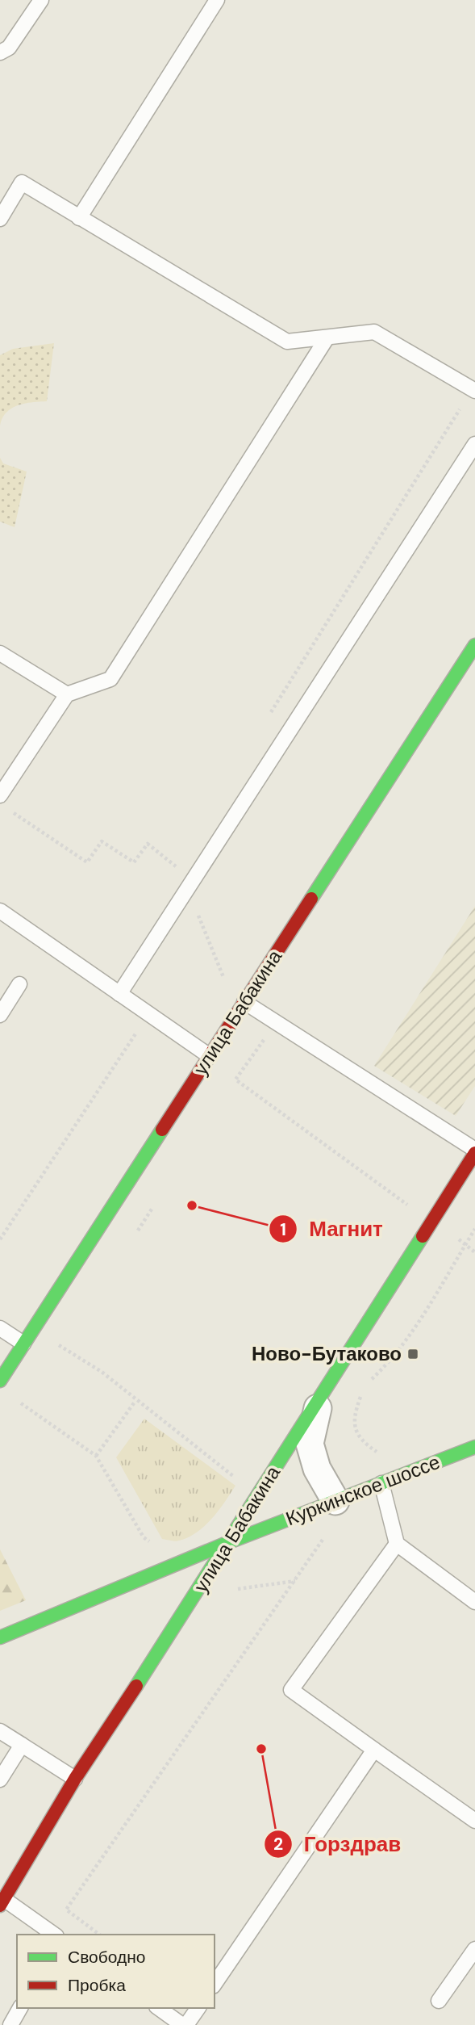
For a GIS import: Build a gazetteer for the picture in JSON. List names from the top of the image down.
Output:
{
  "streets": {
    "street": ["улица Бабакина", "Куркинское шоссе"]
  },
  "crossings": [
    ["улица Бабакина", "Куркинское шоссе"]
  ],
  "places": {
    "other": ["Магнит", "Горздрав"],
    "transit": ["Ново-Бутаково"]
  },
  "legend": ["Свободно", "Пробка"]
}
